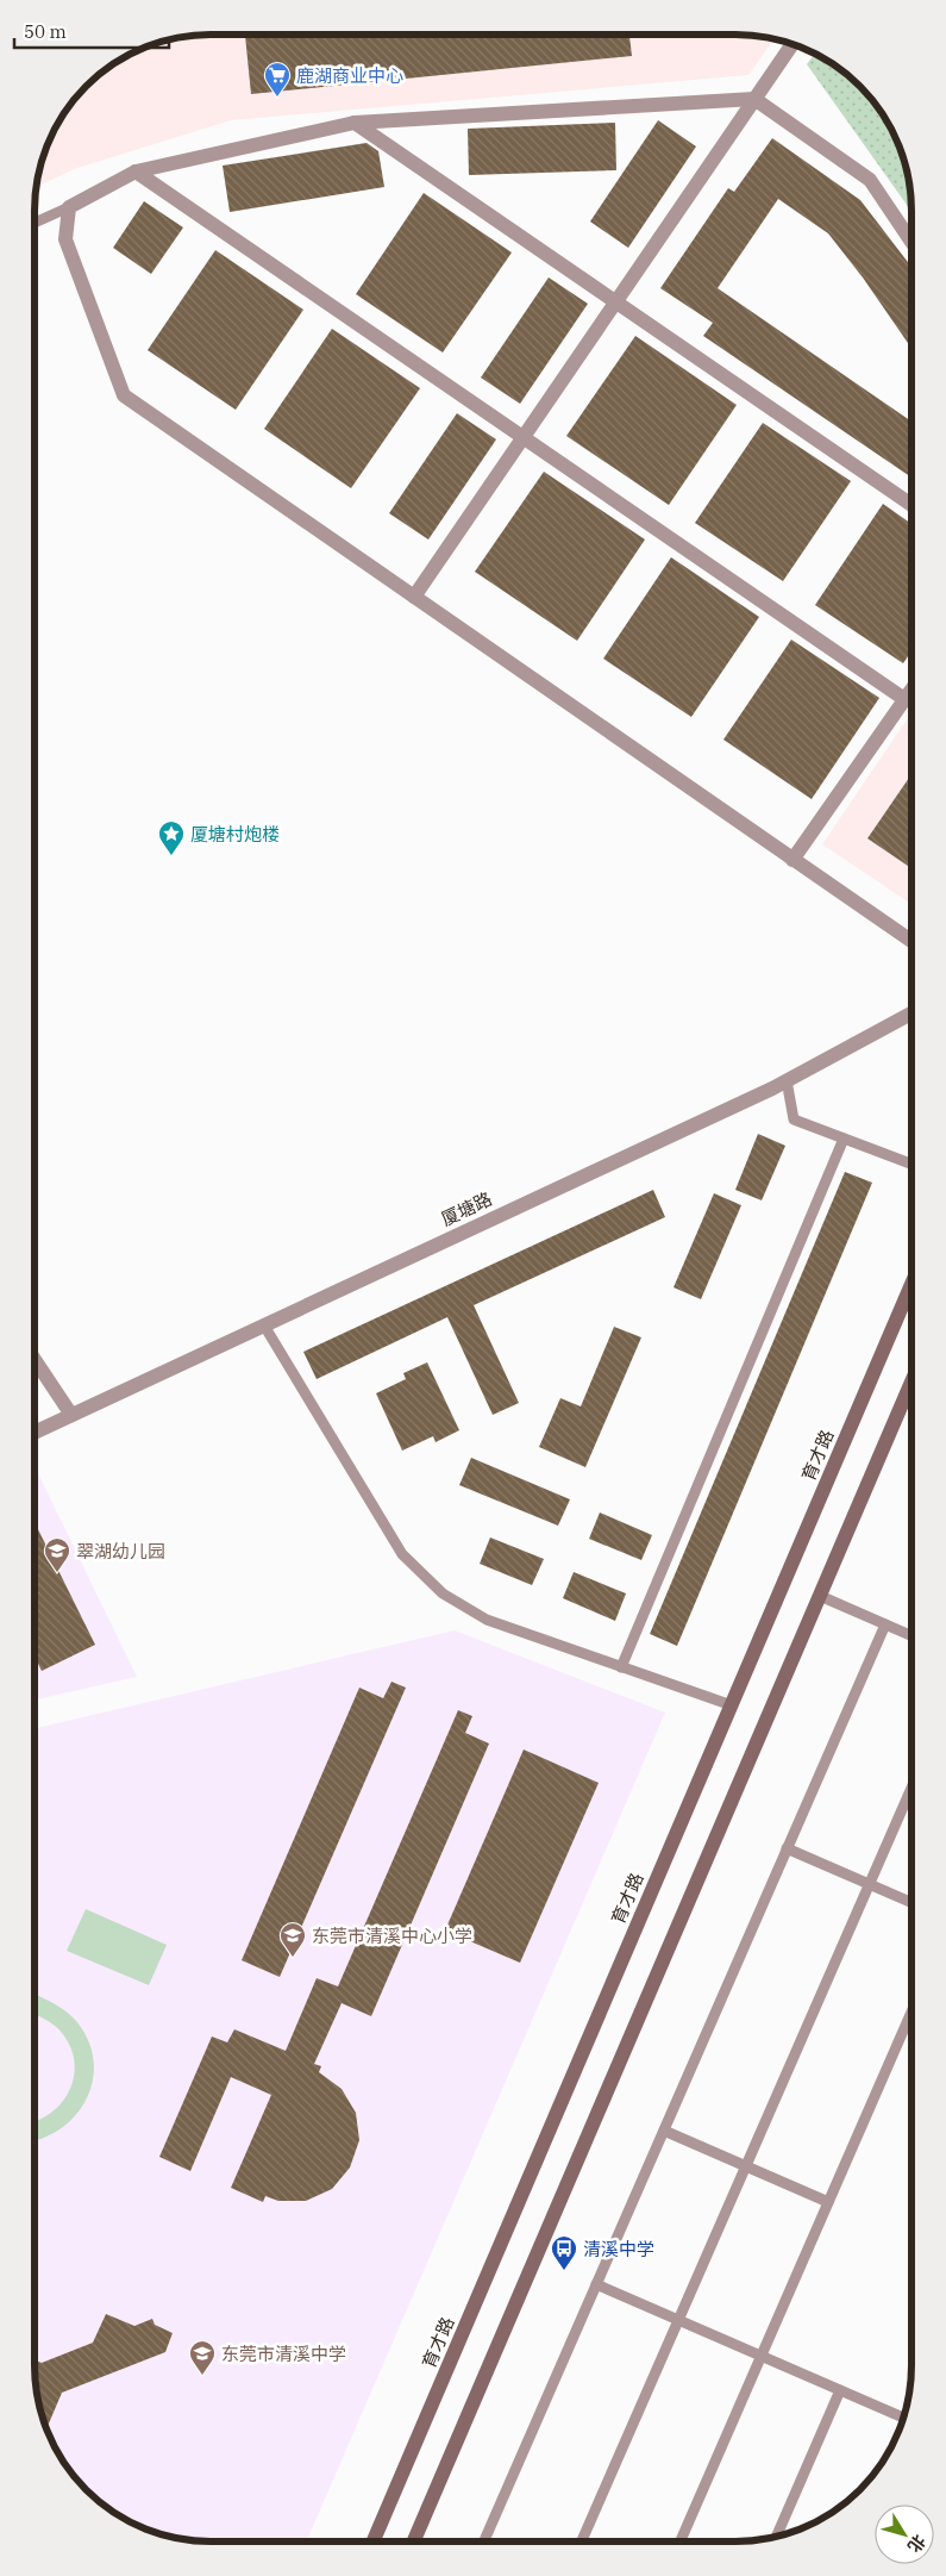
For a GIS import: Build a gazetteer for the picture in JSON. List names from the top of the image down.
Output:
{
  "streets": {
    "main road": ["育才路"],
    "street": ["厦塘路"]
  },
  "places": {
    "supermarket": ["鹿湖商业中心"],
    "place": ["厦塘村炮楼"],
    "school or university": ["翠湖幼儿园", "东莞市清溪中心小学", "东莞市清溪中学"],
    "bus stop": ["清溪中学"]
  },
  "scale_bar": "50 m",
  "north": "bottom right"
}
